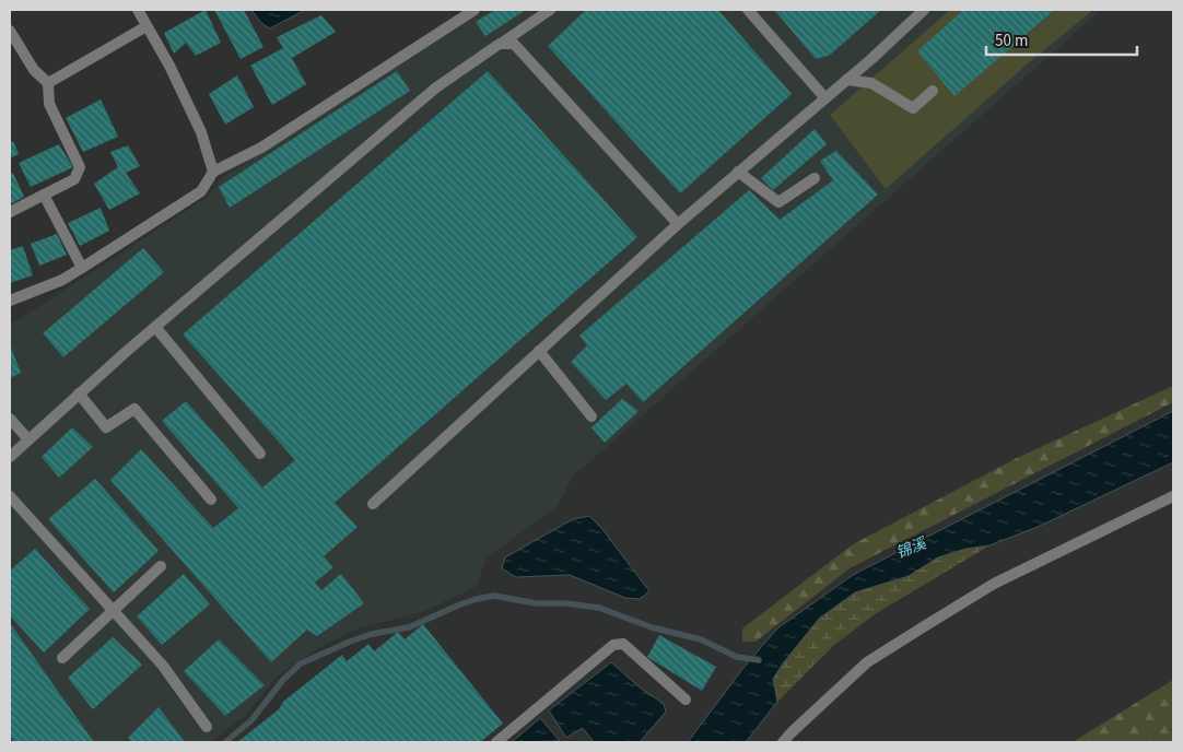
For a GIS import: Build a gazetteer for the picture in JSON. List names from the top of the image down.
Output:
{
  "water": ["锦溪"],
  "scale_bar": "50 m"
}
